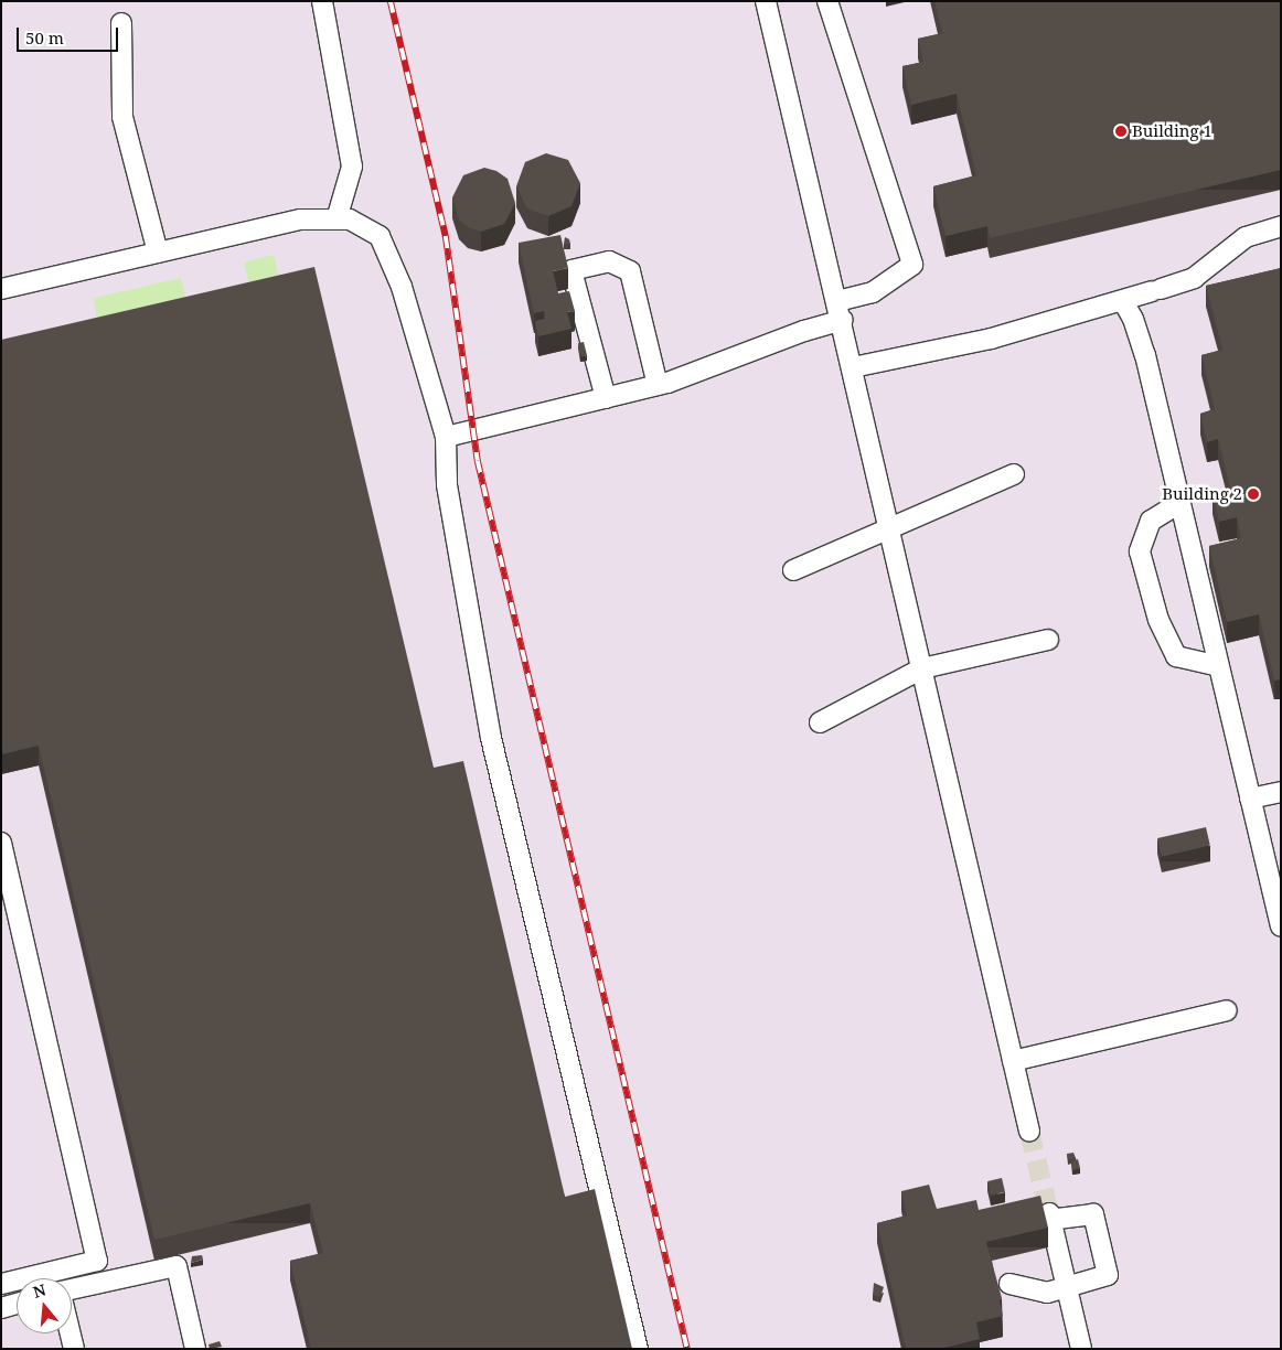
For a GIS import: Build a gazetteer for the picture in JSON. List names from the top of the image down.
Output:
{
  "places": ["Building 1", "Building 2"],
  "scale_bar": "50 m",
  "north": "top"
}
